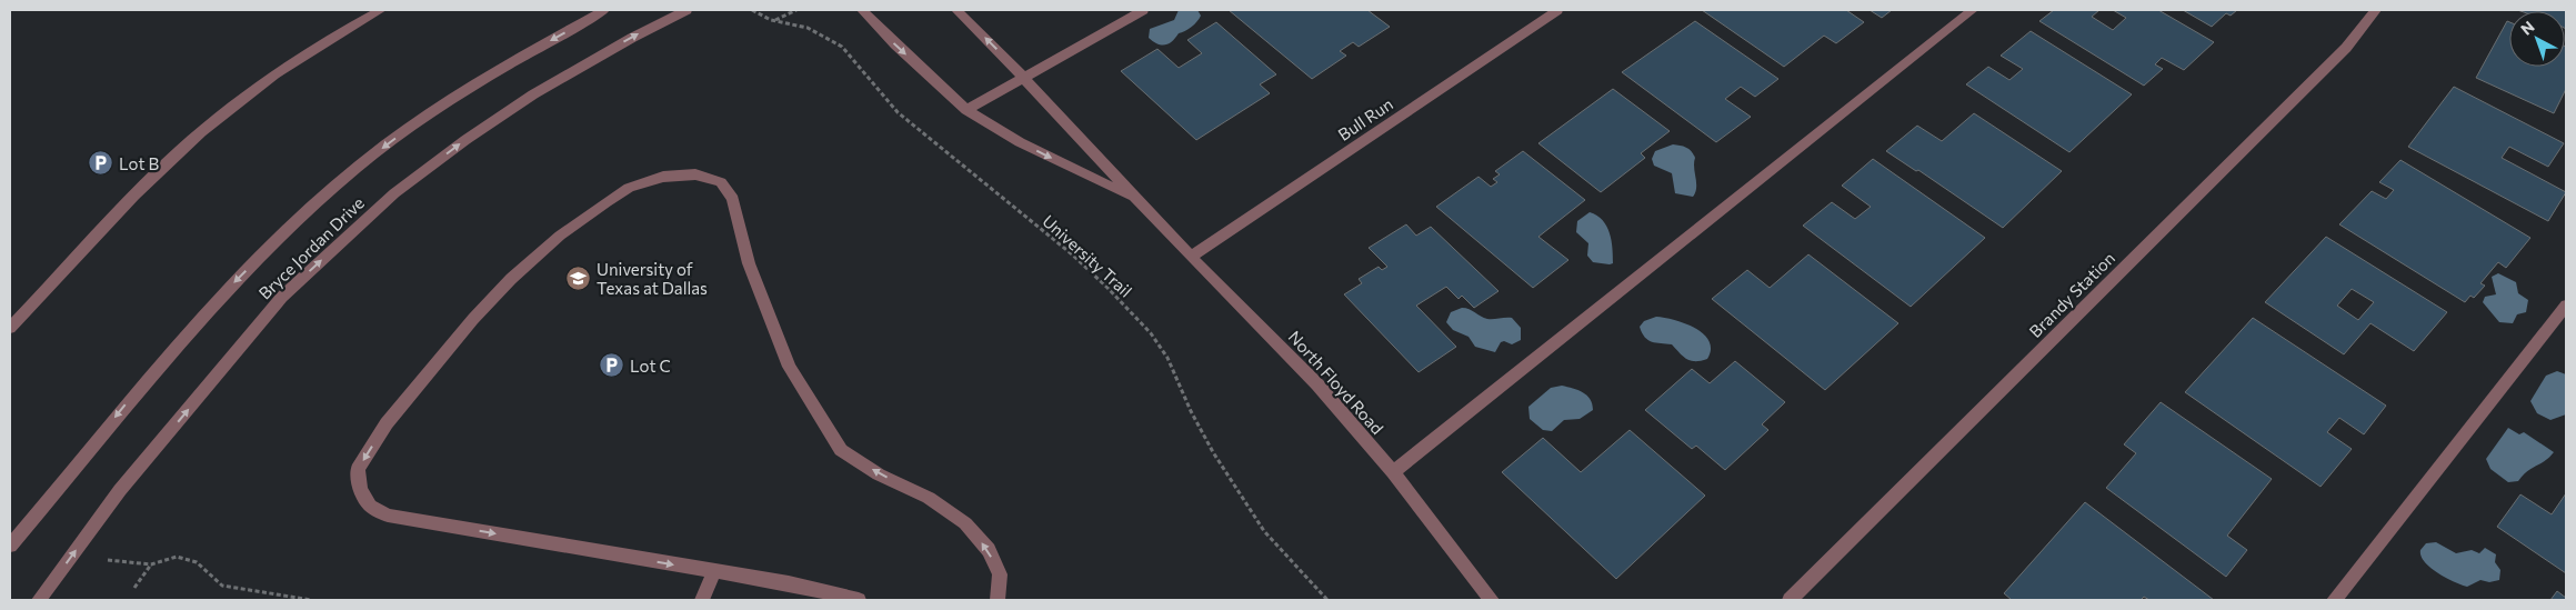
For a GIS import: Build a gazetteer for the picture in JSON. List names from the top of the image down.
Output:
{
  "streets": {
    "street": [
      "Bull Run",
      "Bryce Jordan Drive",
      "Brandy Station",
      "North Floyd Road"
    ],
    "path": ["University Trail"]
  },
  "crossings": [
    ["Bull Run", "North Floyd Road"]
  ],
  "places": {
    "parking": ["Lot B", "Lot C"],
    "school or university": ["University of Texas at Dallas"]
  },
  "north": "top left"
}
